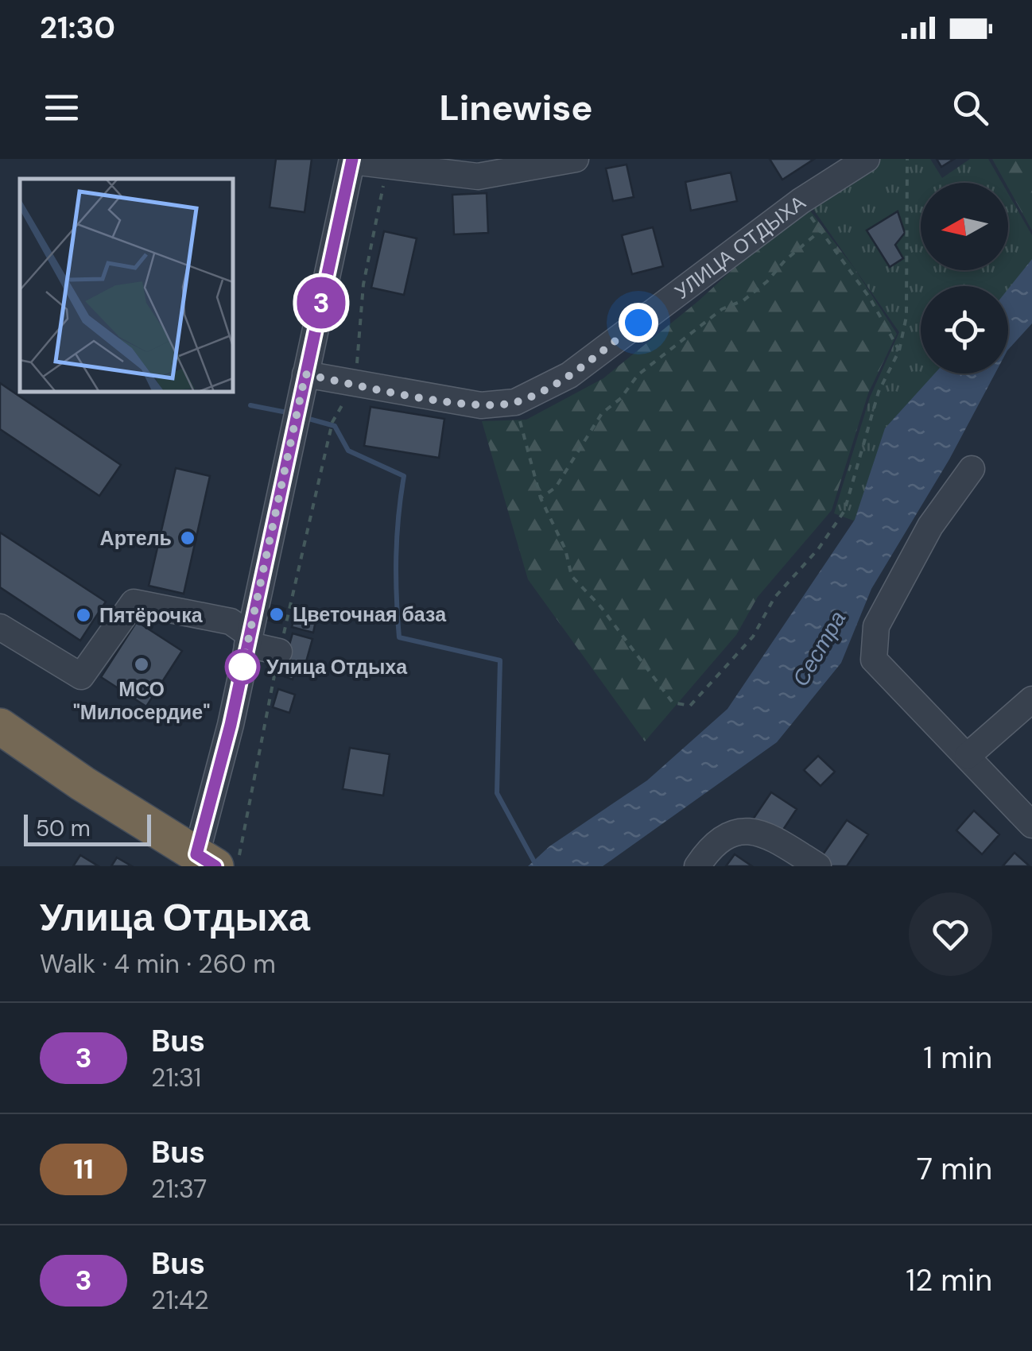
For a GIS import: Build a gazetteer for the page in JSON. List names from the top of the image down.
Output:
{
  "streets": {
    "street": ["УЛИЦА ОТДЫХА"]
  },
  "water": ["Сестра"],
  "places": [
    "Артель",
    "Цветочная база",
    "Пятёрочка",
    "МСО \"Милосердие\"",
    "Улица Отдыха"
  ],
  "lines": ["bus line 3"],
  "scale_bar": "50 m",
  "north": "left",
  "page": {
    "status": "21:30",
    "header": "Linewise",
    "on_map": "3",
    "scale": "50 m",
    "heading": ["Улица Отдыха", "Walk · 4 min · 260 m"],
    "list": [
      {
        "mark": "3",
        "name": "Bus",
        "note": "21:31",
        "value": "1 min"
      },
      {
        "mark": "11",
        "name": "Bus",
        "note": "21:37",
        "value": "7 min"
      },
      {
        "mark": "3",
        "name": "Bus",
        "note": "21:42",
        "value": "12 min"
      }
    ]
  }
}
